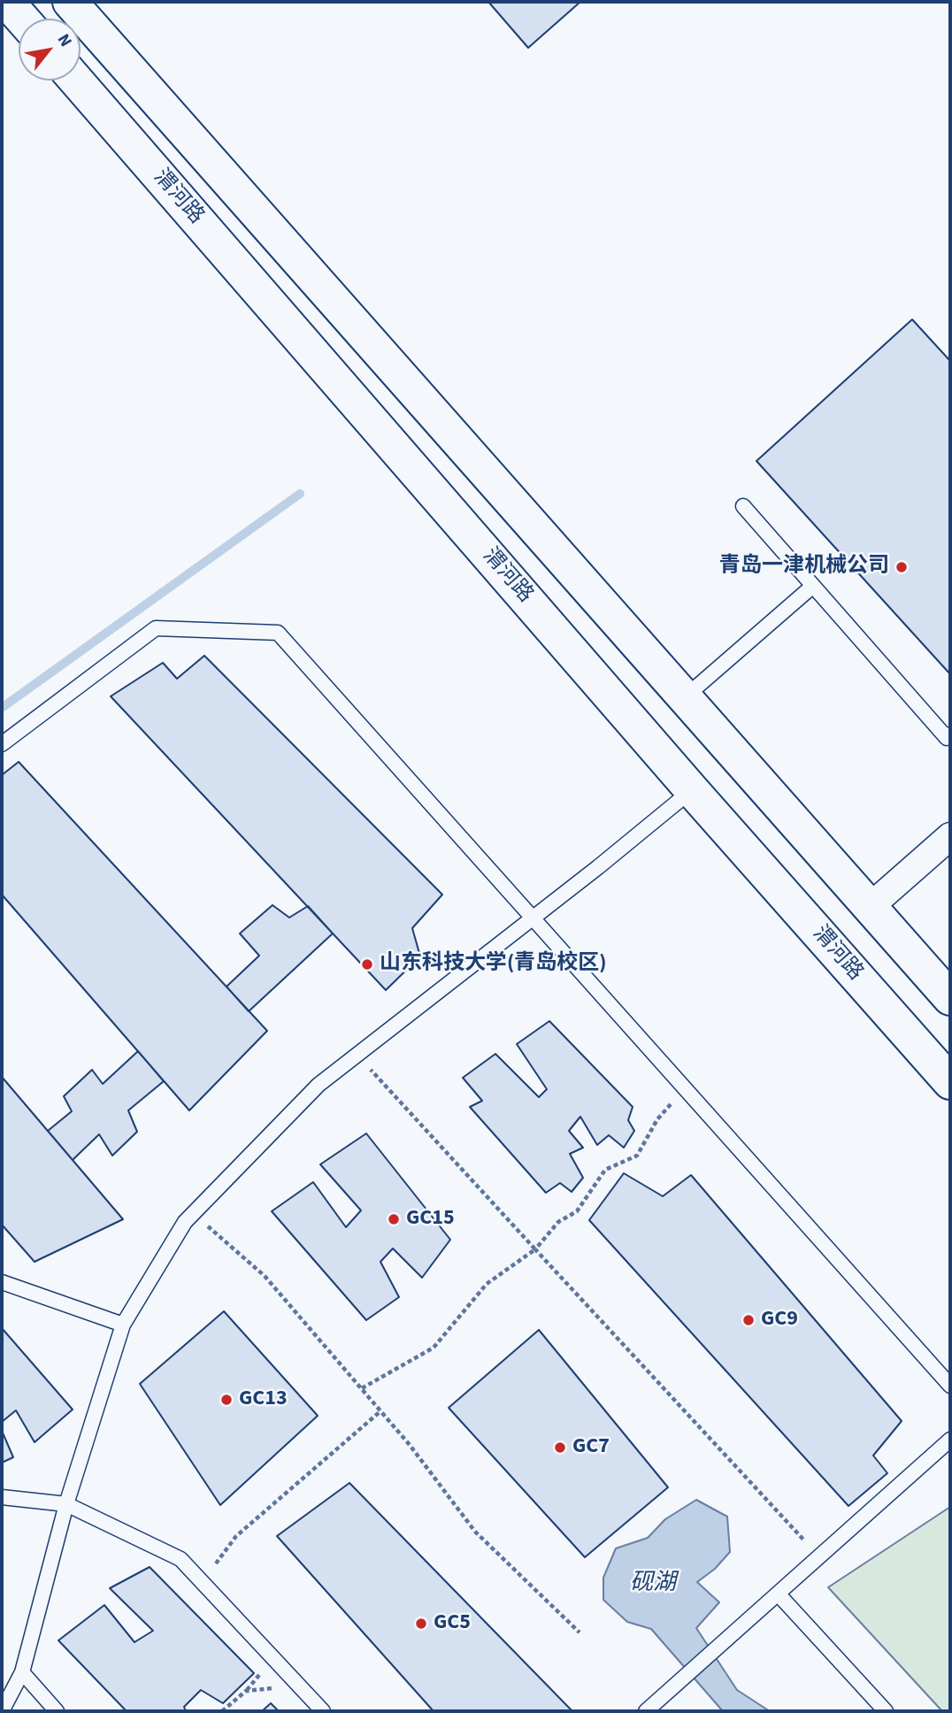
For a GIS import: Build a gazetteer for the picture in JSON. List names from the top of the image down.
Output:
{
  "streets": {
    "main road": ["渭河路"]
  },
  "water": ["砚湖"],
  "places": [
    "青岛一津机械公司",
    "山东科技大学(青岛校区)",
    "GC15",
    "GC9",
    "GC13",
    "GC7",
    "GC5"
  ],
  "north": "top right"
}
